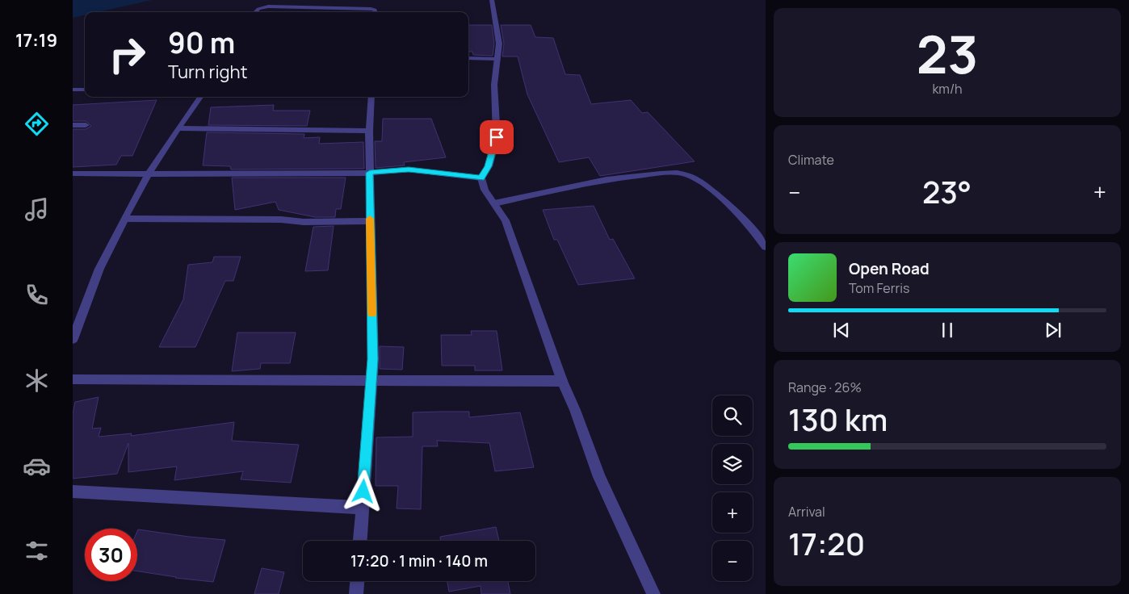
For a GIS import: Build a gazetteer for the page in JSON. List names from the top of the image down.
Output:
{
  "page": {
    "tabs": "17:19",
    "tile": [
      ["23", "km/h"],
      "Climate",
      ["Range · 26%", "130 km"],
      ["Arrival", "17:20"]
    ],
    "turn": ["90 m", "Turn right"],
    "heat": ["−", "23°", "+"],
    "song": ["Open Road", "Tom Ferris"],
    "map_buttons": ["+", "−"],
    "limit": "30",
    "trip": "17:20 · 1 min · 140 m"
  }
}
